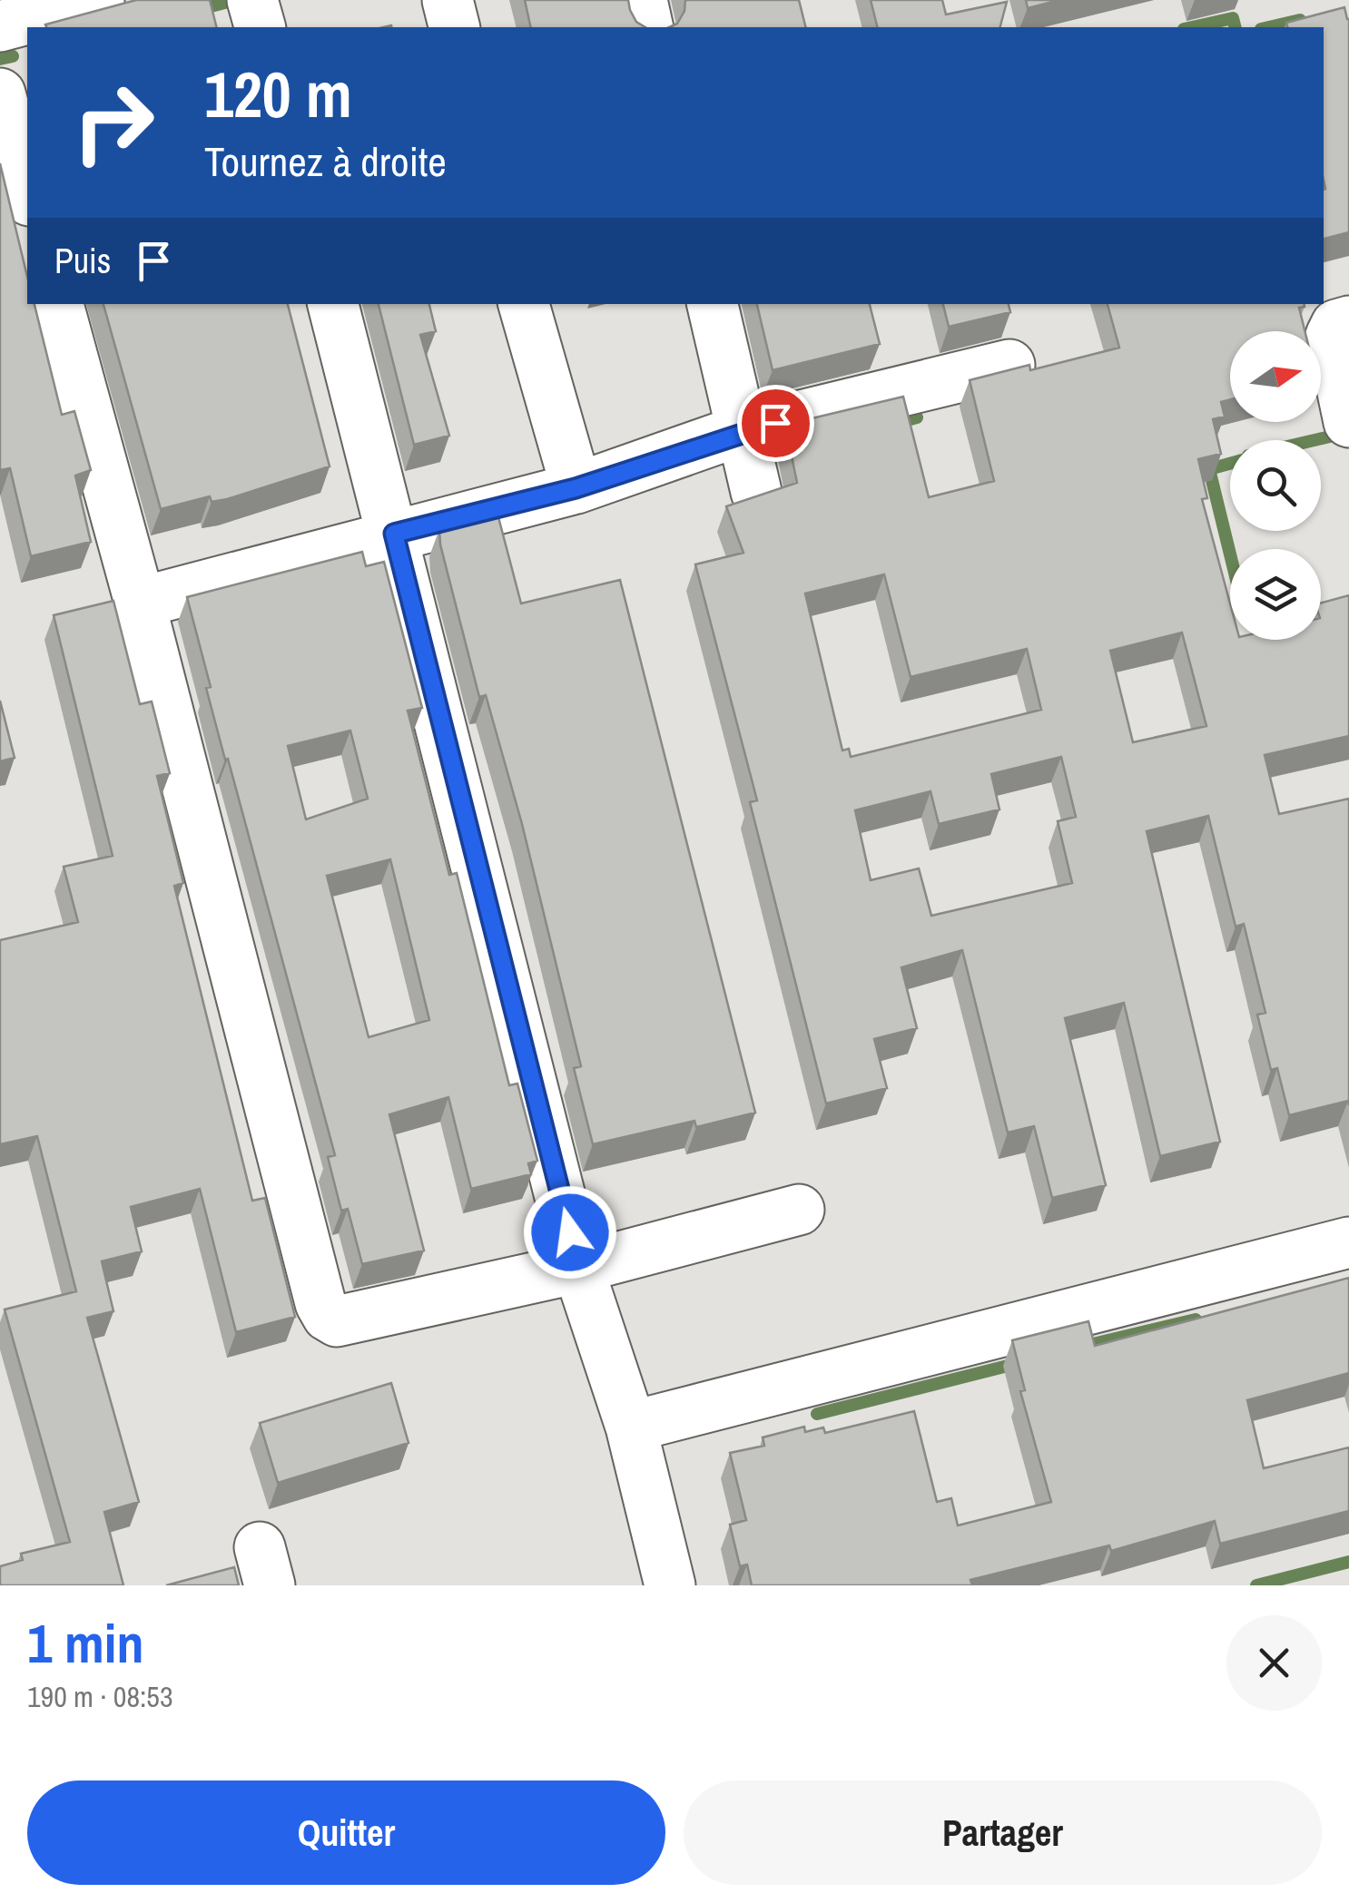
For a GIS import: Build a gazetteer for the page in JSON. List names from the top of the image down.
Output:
{
  "north": "right",
  "page": {
    "turn": ["120 m", "Tournez à droite"],
    "then": "Puis",
    "heading": ["1 min", "190 m · 08:53"],
    "buttons": ["Quitter", "Partager"]
  }
}
